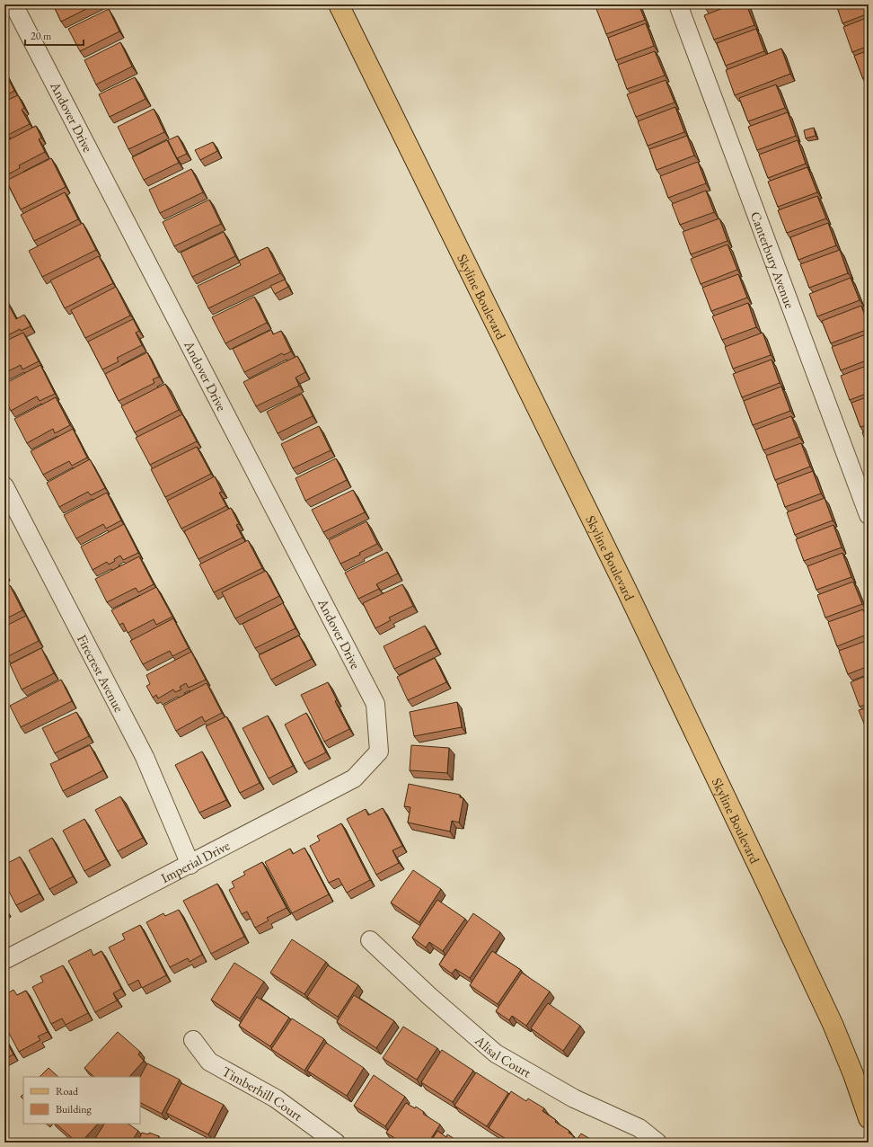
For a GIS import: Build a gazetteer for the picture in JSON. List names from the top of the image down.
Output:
{
  "streets": {
    "main road": ["Skyline Boulevard"],
    "street": [
      "Andover Drive",
      "Canterbury Avenue",
      "Firecrest Avenue",
      "Imperial Drive",
      "Alisal Court",
      "Timberhill Court"
    ]
  },
  "crossings": [
    ["Andover Drive", "Imperial Drive"],
    ["Firecrest Avenue", "Imperial Drive"]
  ],
  "legend": ["Road", "Building"],
  "scale_bar": "20 m"
}
